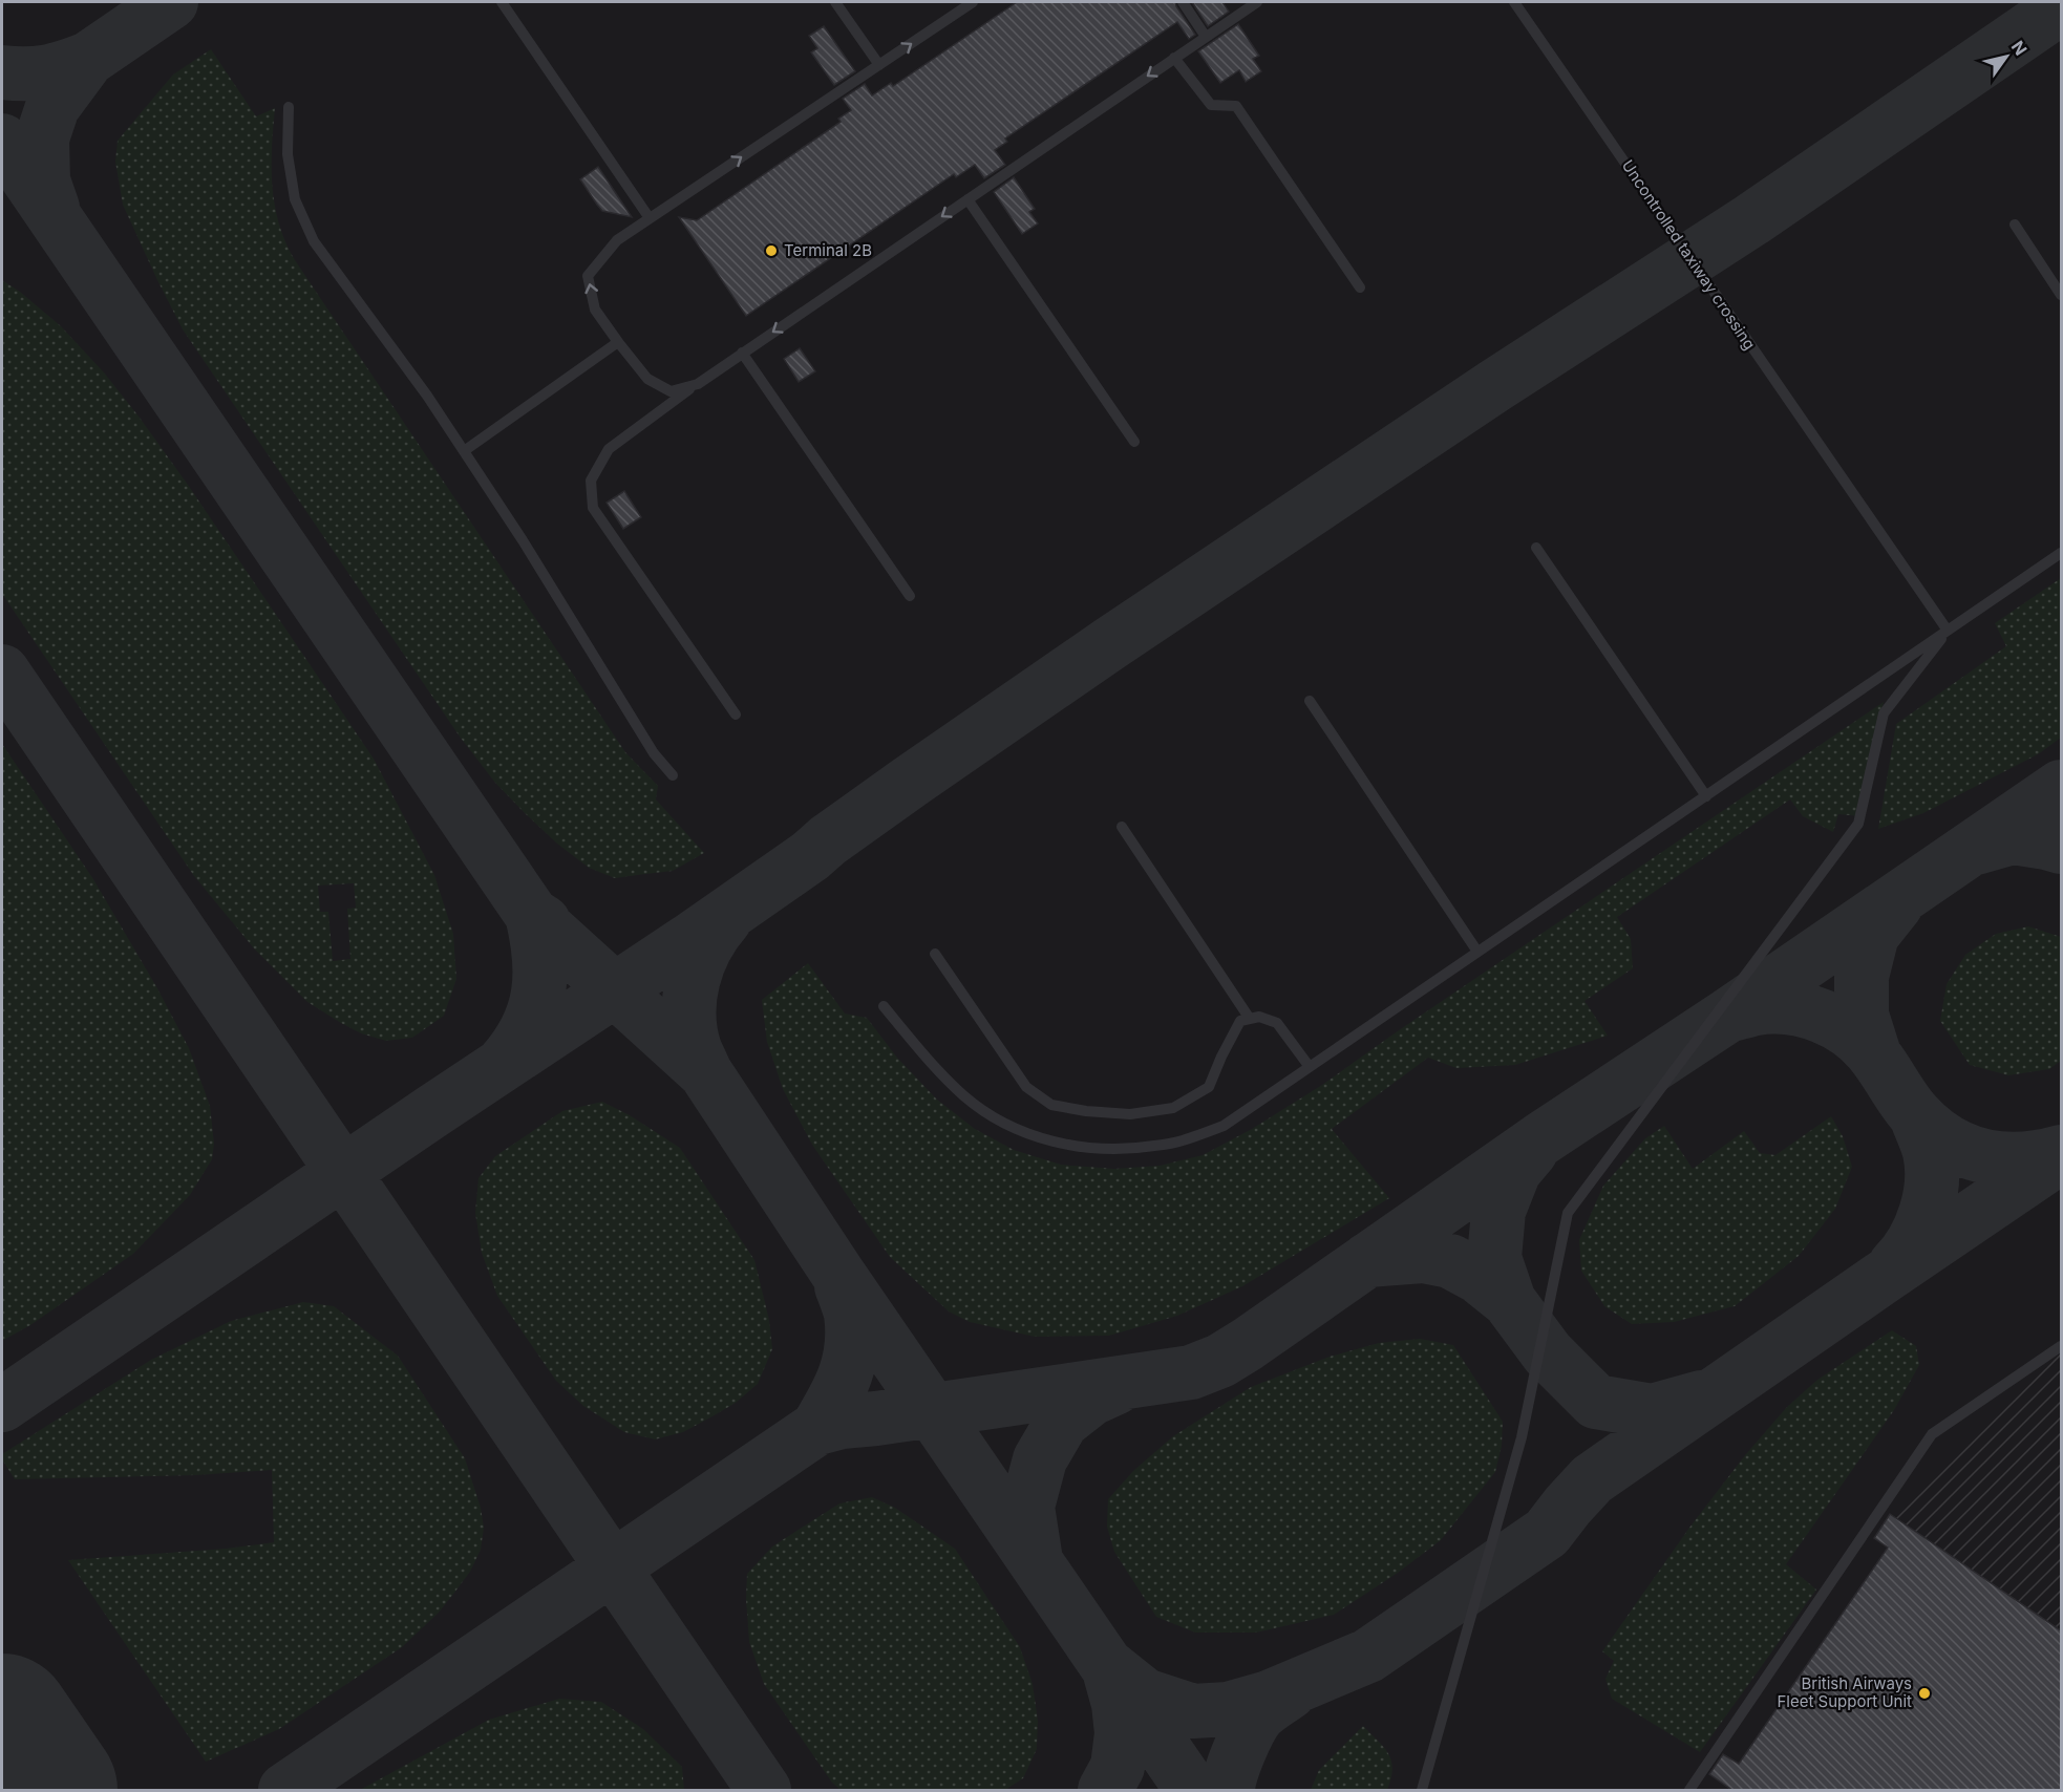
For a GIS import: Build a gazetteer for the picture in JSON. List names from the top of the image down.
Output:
{
  "streets": {
    "lane": ["Uncontrolled taxiway crossing"]
  },
  "places": ["Terminal 2B", "British Airways Fleet Support Unit"],
  "north": "top right"
}
